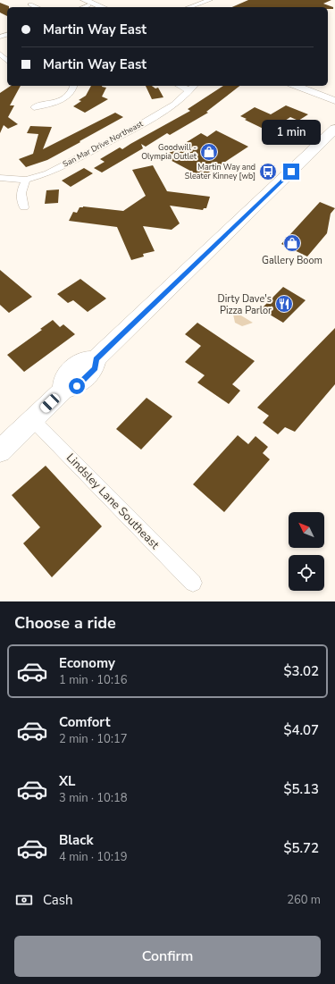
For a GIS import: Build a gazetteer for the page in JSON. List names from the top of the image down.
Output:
{
  "streets": {
    "street": ["San Mar Drive Northeast", "Lindsley Lane Southeast"]
  },
  "places": {
    "shop": ["Goodwill - Olympia Outlet", "Gallery Boom"],
    "bus stop": ["Martin Way and Sleater Kinney [wb]"],
    "restaurant": ["Dirty Dave's Pizza Parlor"]
  },
  "north": "top left",
  "page": {
    "banner": ["Martin Way East", "Martin Way East"],
    "bubble": "1 min",
    "heading": "Choose a ride",
    "list": [
      {
        "name": "Economy",
        "note": "1 min · 10:16",
        "value": "$3.02"
      },
      {
        "name": "Comfort",
        "note": "2 min · 10:17",
        "value": "$4.07"
      },
      {
        "name": "XL",
        "note": "3 min · 10:18",
        "value": "$5.13"
      },
      {
        "name": "Black",
        "note": "4 min · 10:19",
        "value": "$5.72"
      }
    ],
    "pay": ["Cash", "260 m"],
    "buttons": "Confirm"
  }
}
